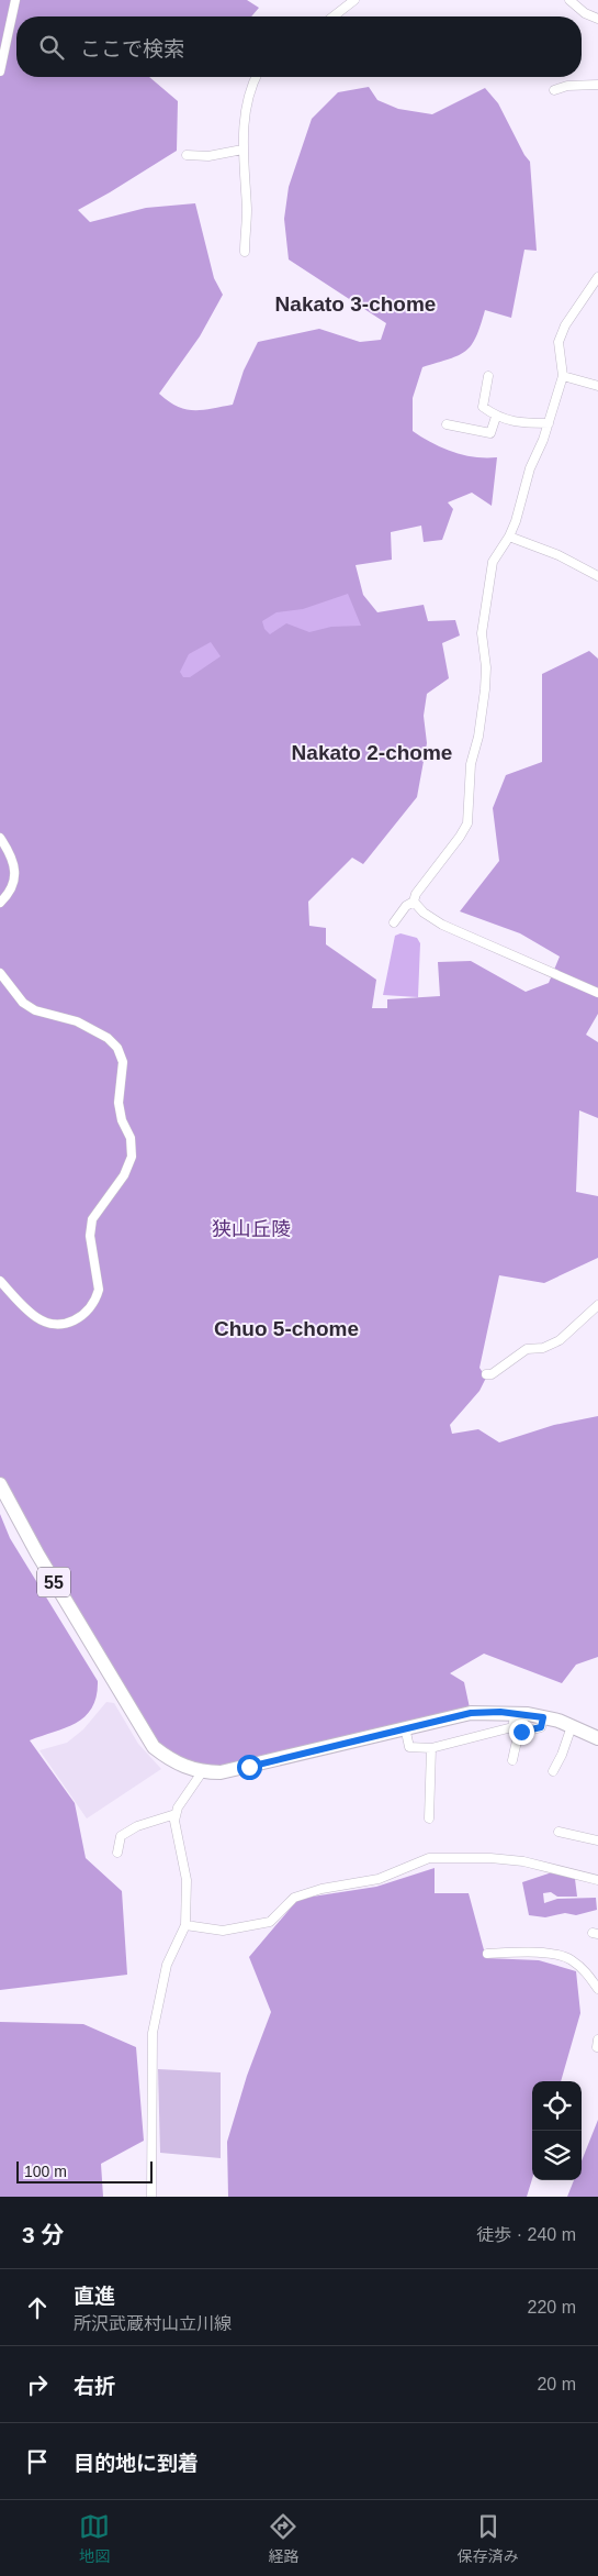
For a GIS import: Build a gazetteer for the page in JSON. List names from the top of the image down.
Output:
{
  "streets": {
    "main road": ["55"]
  },
  "districts": ["Nakato 3-chome", "Nakato 2-chome", "Chuo 5-chome"],
  "parks": ["狭山丘陵"],
  "scale_bar": "100 m",
  "page": {
    "search": "ここで検索",
    "scale": "100 m",
    "heading": ["3 分", "徒歩 · 240 m"],
    "list": [
      ["直進", "所沢武蔵村山立川線", "220 m"],
      ["右折", "20 m"],
      "目的地に到着"
    ],
    "nav": ["地図", "経路", "保存済み"]
  }
}
